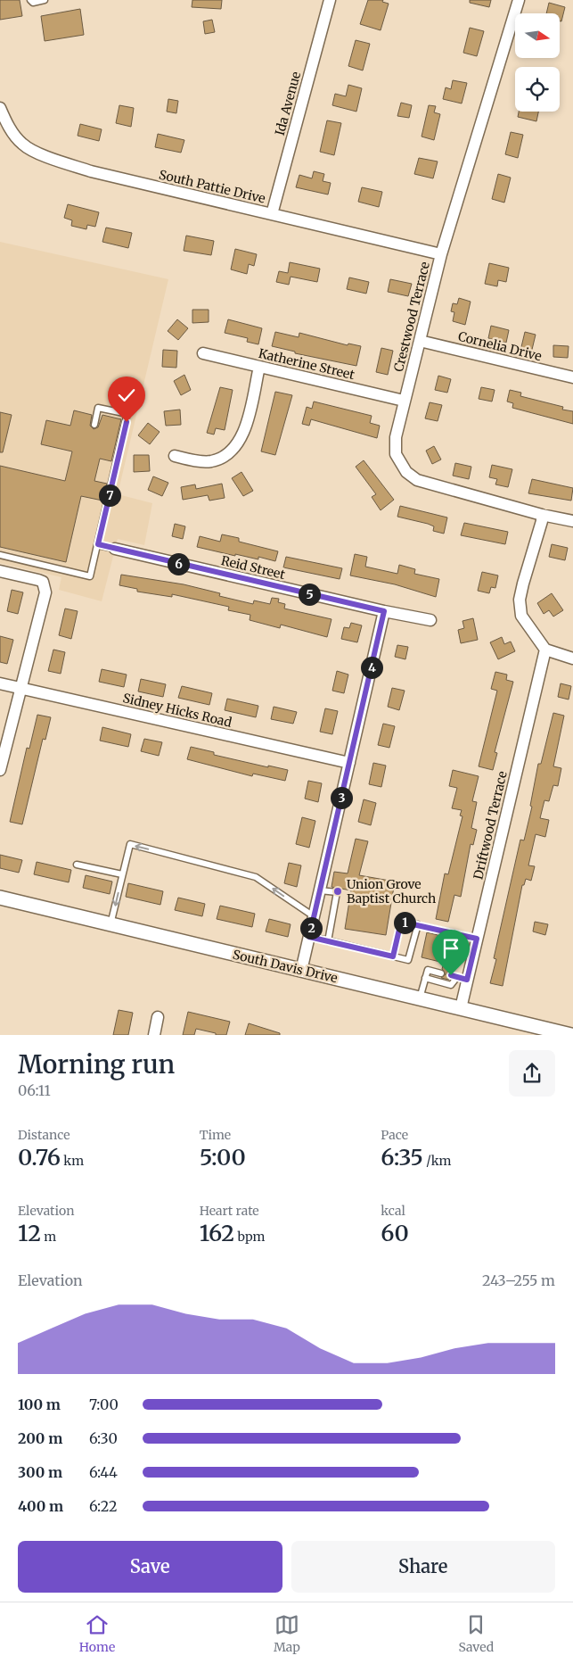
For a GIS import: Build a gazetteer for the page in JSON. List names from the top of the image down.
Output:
{
  "streets": {
    "street": [
      "Ida Avenue",
      "South Pattie Drive",
      "Crestwood Terrace",
      "Cornelia Drive",
      "Katherine Street",
      "Reid Street",
      "Sidney Hicks Road",
      "Driftwood Terrace",
      "South Davis Drive"
    ]
  },
  "crossings": [
    ["Ida Avenue", "South Pattie Drive"],
    ["South Pattie Drive", "Crestwood Terrace"],
    ["Crestwood Terrace", "Cornelia Drive"],
    ["Crestwood Terrace", "Katherine Street"],
    ["Driftwood Terrace", "South Davis Drive"]
  ],
  "places": ["Union Grove Baptist Church"],
  "north": "right",
  "page": {
    "pins": [
      "7",
      "6",
      "5",
      "4",
      "3",
      "1",
      "2"
    ],
    "heading": ["Morning run", "06:11"],
    "stats": [
      ["Distance", "0.76 km"],
      ["Time", "5:00"],
      ["Pace", "6:35 /km"],
      ["Elevation", "12 m"],
      ["Heart rate", "162 bpm"],
      ["kcal", "60"]
    ],
    "chart": ["Elevation", "243–255 m"],
    "list": [
      {
        "name": "100 m",
        "note": "7:00"
      },
      {
        "name": "200 m",
        "note": "6:30"
      },
      {
        "name": "300 m",
        "note": "6:44"
      },
      {
        "name": "400 m",
        "note": "6:22"
      }
    ],
    "buttons": ["Save", "Share"],
    "tabs": ["Home", "Map", "Saved"]
  }
}
